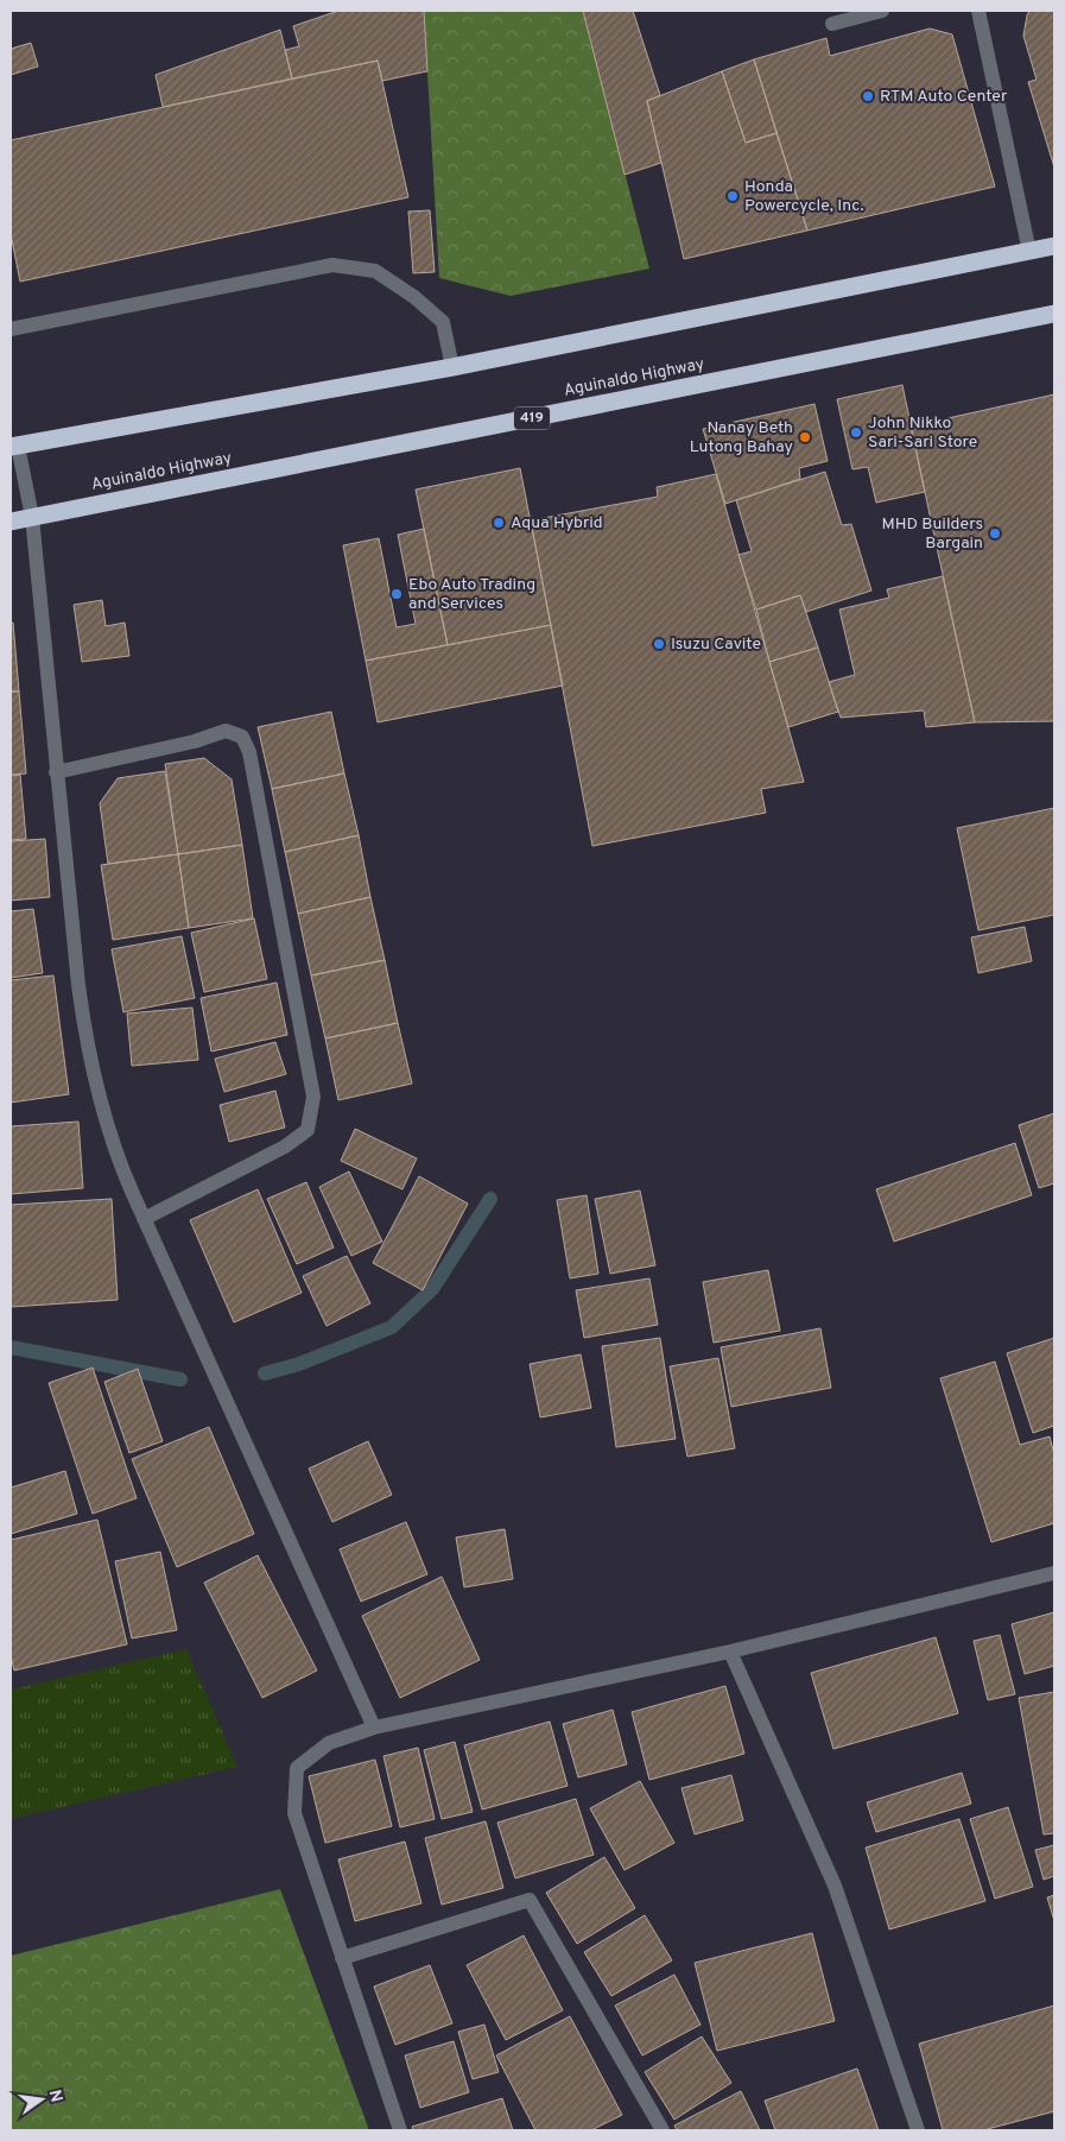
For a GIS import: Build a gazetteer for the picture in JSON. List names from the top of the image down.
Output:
{
  "streets": {
    "highway": ["Aguinaldo Highway", "419"]
  },
  "places": [
    "RTM Auto Center",
    "Honda Powercycle, Inc.",
    "John Nikko Sari-Sari Store",
    "Nanay Beth Lutong Bahay",
    "Aqua Hybrid",
    "MHD Builders Bargain",
    "Ebo Auto Trading and Services",
    "Isuzu Cavite"
  ],
  "north": "right"
}
